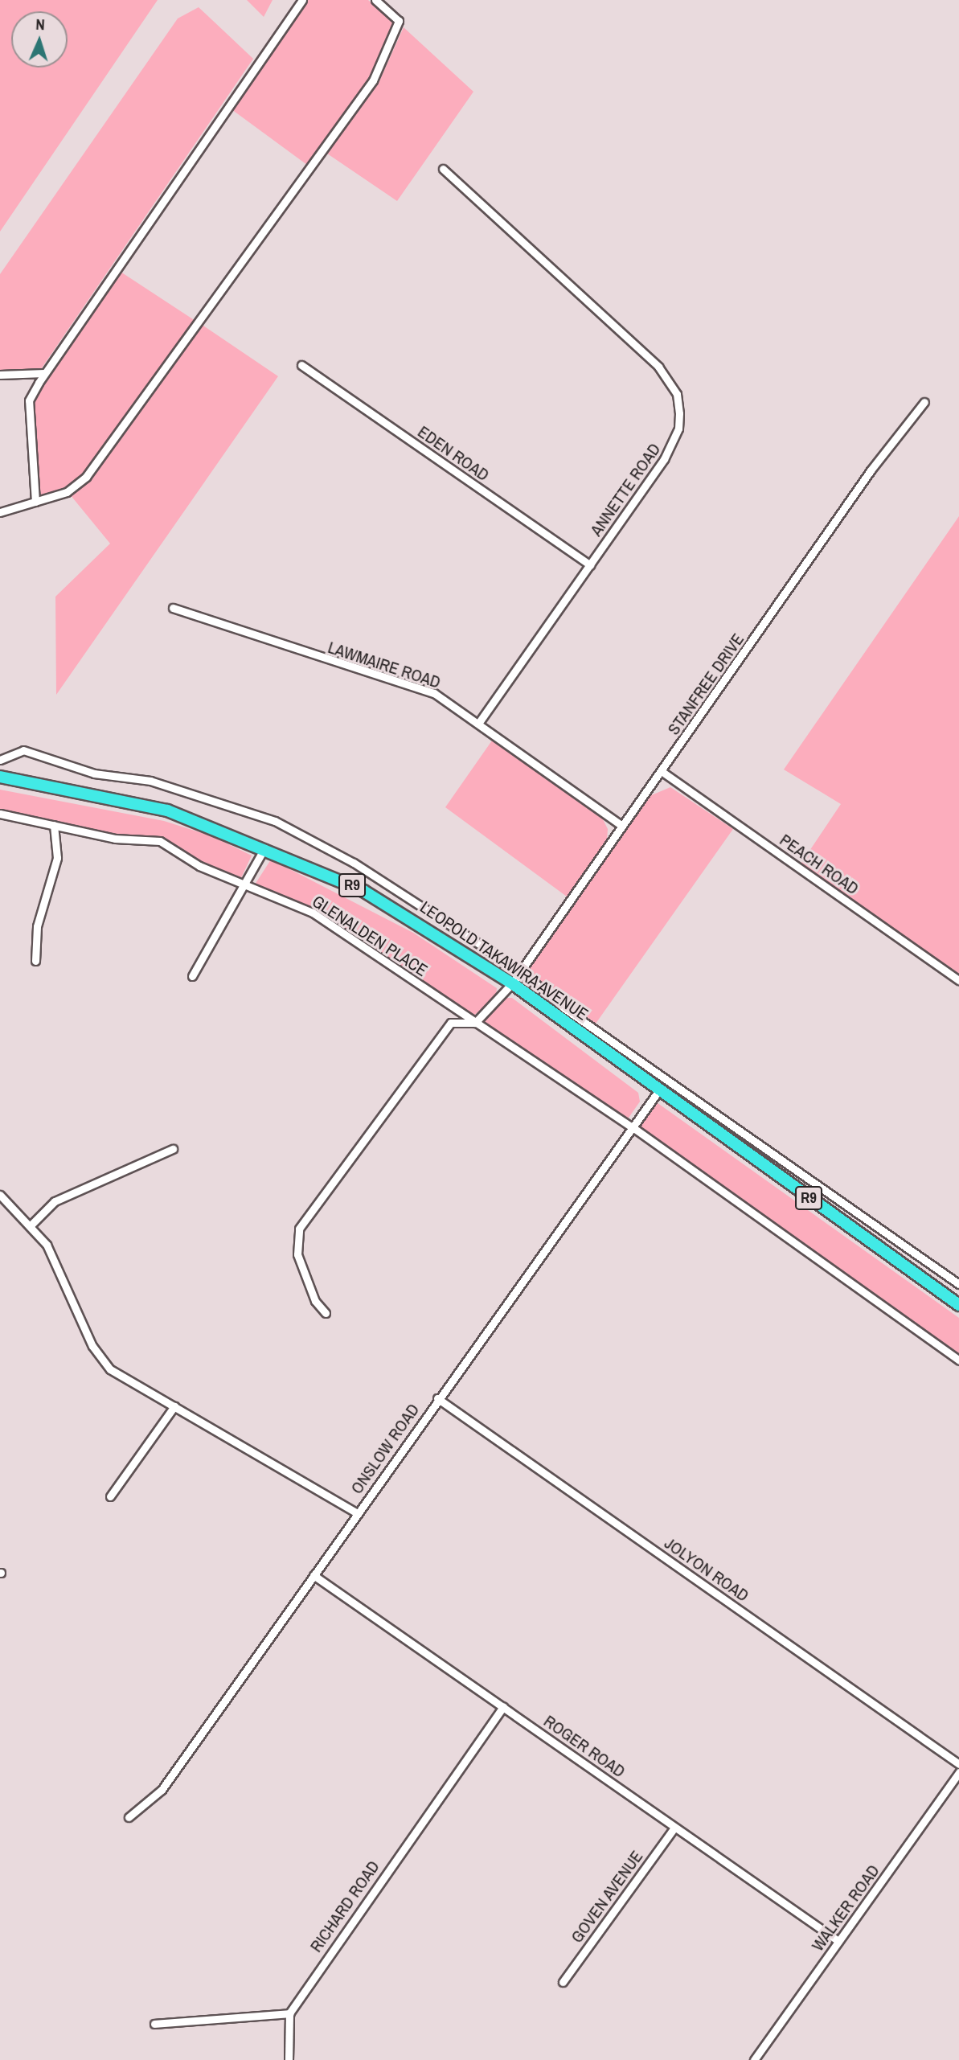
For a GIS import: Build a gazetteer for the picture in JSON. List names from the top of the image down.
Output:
{
  "streets": {
    "highway": ["R9", "LEOPOLD TAKAWIRA AVENUE"],
    "street": [
      "EDEN ROAD",
      "ANNETTE ROAD",
      "LAWMAIRE ROAD",
      "STANFREE DRIVE",
      "PEACH ROAD",
      "GLENALDEN PLACE",
      "ONSLOW ROAD",
      "JOLYON ROAD",
      "ROGER ROAD",
      "GOVEN AVENUE",
      "RICHARD ROAD",
      "WALKER ROAD"
    ]
  },
  "crossings": [
    ["EDEN ROAD", "ANNETTE ROAD"],
    ["ANNETTE ROAD", "LAWMAIRE ROAD"],
    ["LAWMAIRE ROAD", "STANFREE DRIVE"],
    ["STANFREE DRIVE", "PEACH ROAD"],
    ["STANFREE DRIVE", "GLENALDEN PLACE"],
    ["STANFREE DRIVE", "LEOPOLD TAKAWIRA AVENUE"],
    ["R9", "LEOPOLD TAKAWIRA AVENUE"],
    ["R9", "ONSLOW ROAD"],
    ["GLENALDEN PLACE", "ONSLOW ROAD"],
    ["LEOPOLD TAKAWIRA AVENUE", "ONSLOW ROAD"],
    ["ONSLOW ROAD", "JOLYON ROAD"],
    ["ONSLOW ROAD", "ROGER ROAD"],
    ["ROGER ROAD", "GOVEN AVENUE"],
    ["ROGER ROAD", "RICHARD ROAD"],
    ["ROGER ROAD", "WALKER ROAD"]
  ],
  "north": "top"
}
